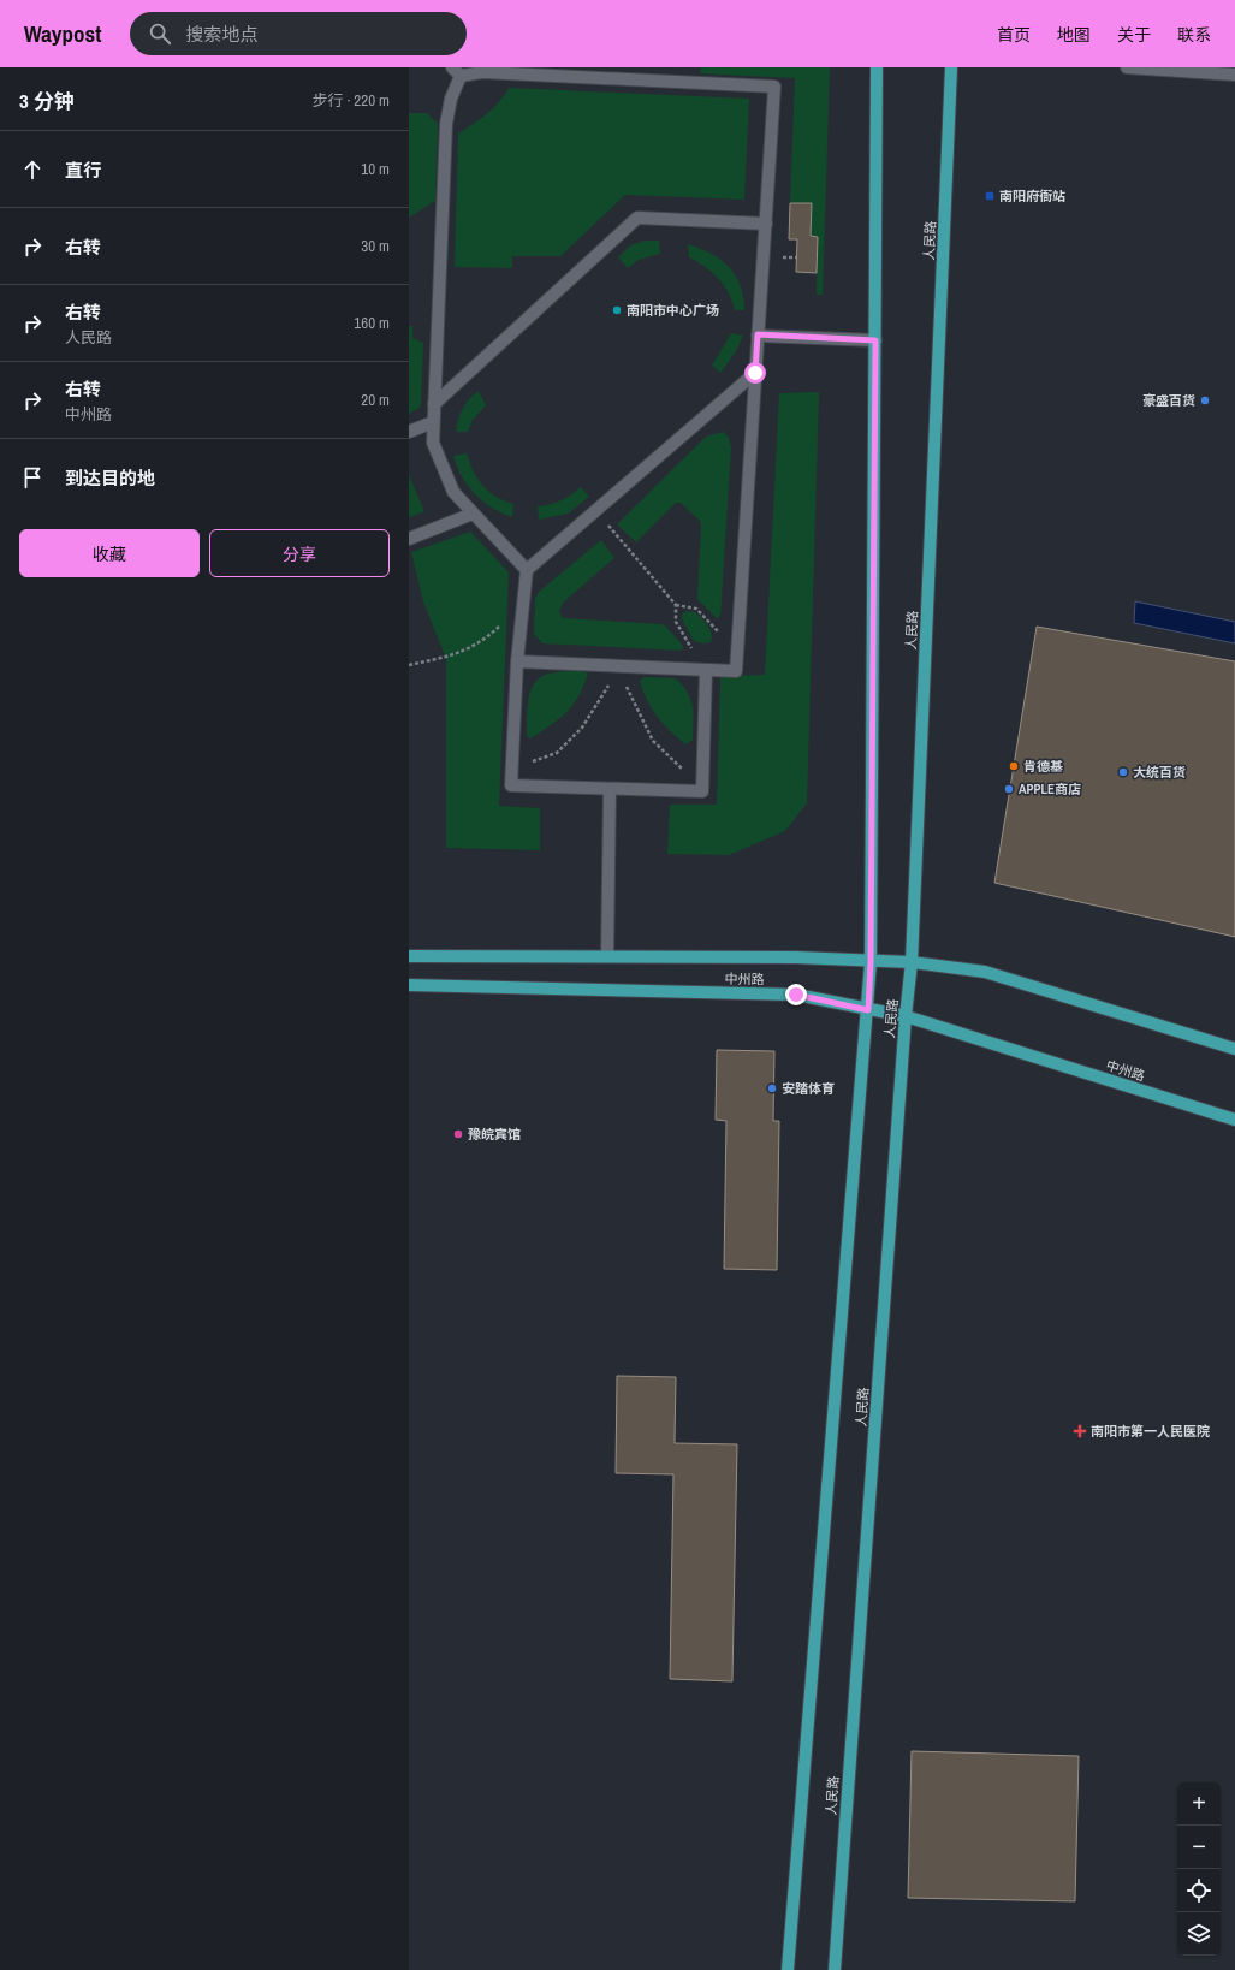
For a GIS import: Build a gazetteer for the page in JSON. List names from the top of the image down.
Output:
{
  "streets": {
    "main road": ["人民路", "中州路"]
  },
  "crossings": [
    ["人民路", "中州路"]
  ],
  "places": {
    "transit": ["南阳府衙站"],
    "other": [
      "南阳市中心广场",
      "豪盛百货",
      "肯德基",
      "大统百货",
      "APPLE商店",
      "安踏体育",
      "豫皖宾馆"
    ],
    "health": ["南阳市第一人民医院"]
  },
  "page": {
    "header": "Waypost",
    "search": "搜索地点",
    "nav": [
      "首页",
      "地图",
      "关于",
      "联系"
    ],
    "heading": ["3 分钟", "步行 · 220 m"],
    "list": [
      ["直行", "10 m"],
      ["右转", "30 m"],
      ["右转", "人民路", "160 m"],
      ["右转", "中州路", "20 m"],
      "到达目的地"
    ],
    "buttons": ["收藏", "分享"],
    "map_buttons": ["+", "−"]
  }
}
